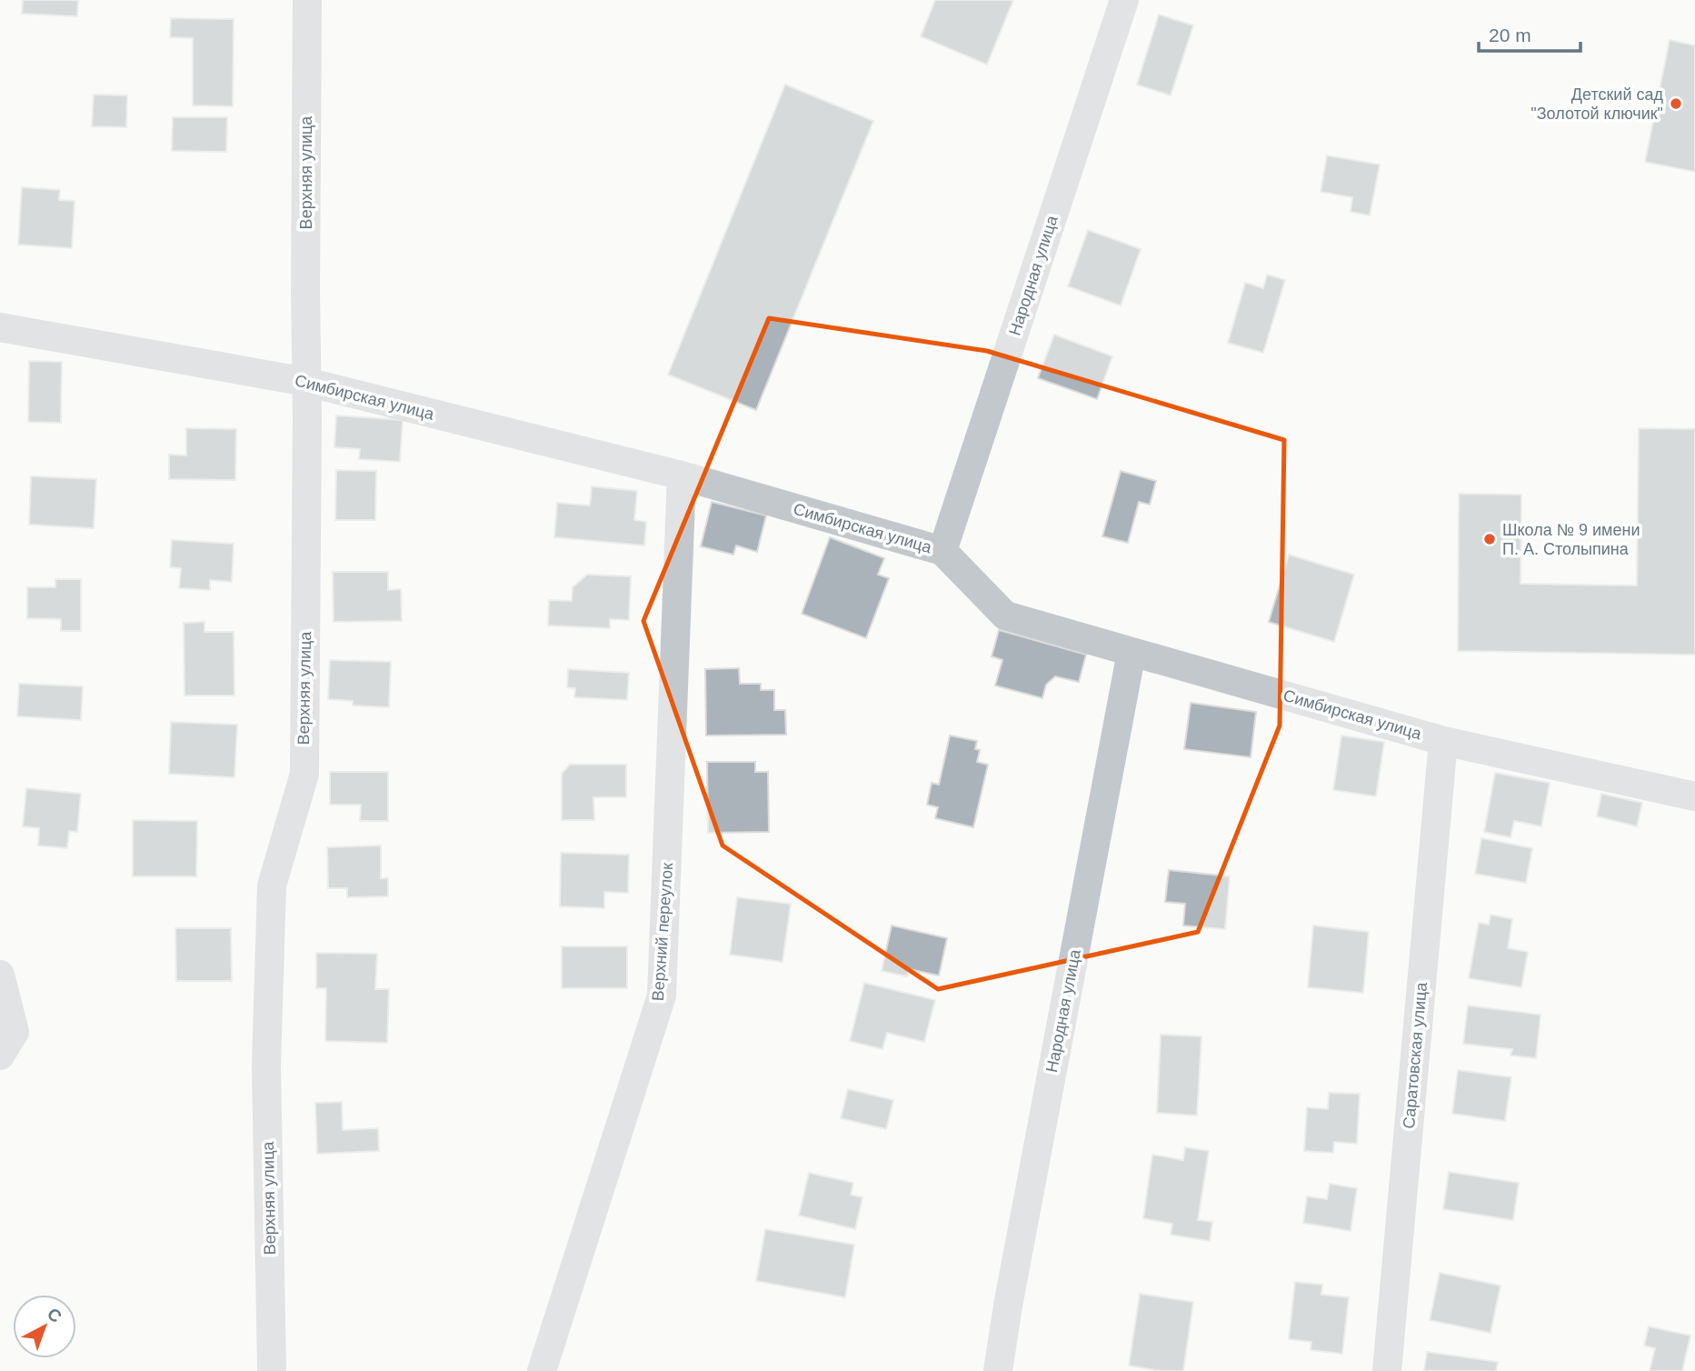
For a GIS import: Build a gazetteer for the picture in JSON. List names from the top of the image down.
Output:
{
  "streets": {
    "street": [
      "Верхняя улица",
      "Народная улица",
      "Симбирская улица",
      "Верхний переулок",
      "Саратовская улица"
    ]
  },
  "crossings": [
    ["Верхняя улица", "Симбирская улица"],
    ["Народная улица", "Симбирская улица"],
    ["Симбирская улица", "Верхний переулок"],
    ["Симбирская улица", "Саратовская улица"]
  ],
  "places": ["Детский сад \"Золотой ключик\"", "Школа № 9 имени П. А. Столыпина"],
  "scale_bar": "20 m",
  "north": "top right"
}
